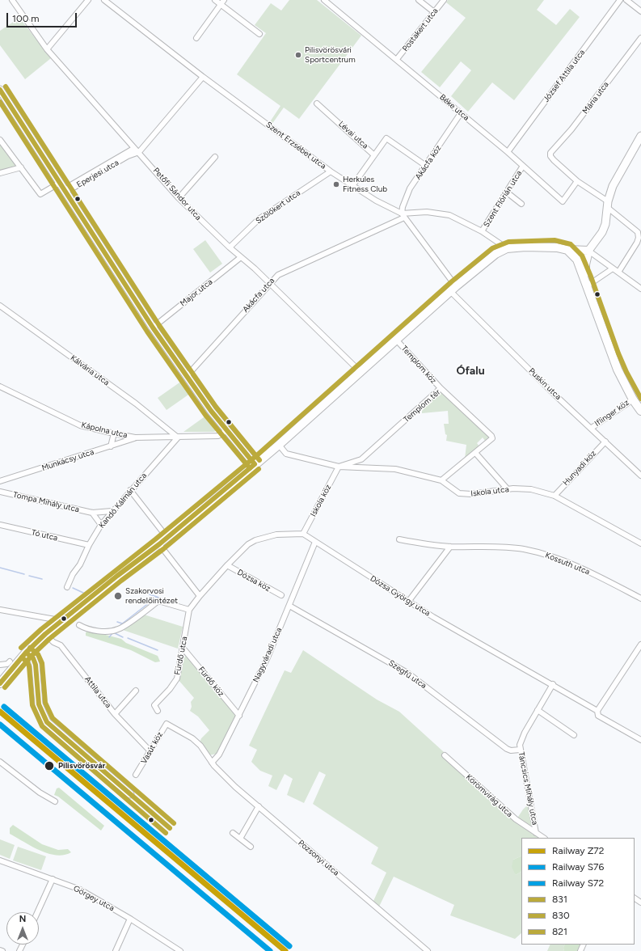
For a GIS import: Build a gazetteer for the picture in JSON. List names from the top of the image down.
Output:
{
  "streets": {
    "street": [
      "Postakert utca",
      "József Attila utca",
      "Mária utca",
      "Béke utca",
      "Lévai utca",
      "Szent Erzsébet utca",
      "Akácfa köz",
      "Eperjesi utca",
      "Petőfi Sándor utca",
      "Szent Flórián utca",
      "Szőlőkert utca",
      "Major utca",
      "Akácfa utca",
      "Templom köz",
      "Kálvária utca",
      "Puskin utca",
      "Templom tér",
      "Iflinger köz",
      "Kápolna utca",
      "Munkácsy utca",
      "Hunyadi köz",
      "Iskola utca",
      "Kandó Kálmán utca",
      "Iskola köz",
      "Tompa Mihály utca",
      "Tó utca",
      "Kossuth utca",
      "Dózsa köz",
      "Dózsa György utca",
      "Nagyváradi utca",
      "Fürdő utca",
      "Szegfű utca",
      "Fürdő köz",
      "Attila utca",
      "Vasút köz",
      "Táncsics Mihály utca",
      "Körömvirág utca",
      "Pozsonyi utca",
      "Görgey utca"
    ]
  },
  "crossings": [
    ["Postakert utca", "Béke utca"],
    ["József Attila utca", "Béke utca"],
    ["Mária utca", "Béke utca"],
    ["Béke utca", "Akácfa köz"],
    ["Béke utca", "Szent Flórián utca"],
    ["Lévai utca", "Szent Erzsébet utca"],
    ["Szent Erzsébet utca", "Akácfa köz"],
    ["Szent Erzsébet utca", "Szőlőkert utca"],
    ["Szent Erzsébet utca", "Akácfa utca"],
    ["Szent Erzsébet utca", "Puskin utca"],
    ["Akácfa köz", "Akácfa utca"],
    ["Akácfa köz", "Puskin utca"],
    ["Eperjesi utca", "Petőfi Sándor utca"],
    ["Petőfi Sándor utca", "Szőlőkert utca"],
    ["Petőfi Sándor utca", "Major utca"],
    ["Petőfi Sándor utca", "Akácfa utca"],
    ["Akácfa utca", "Puskin utca"],
    ["Templom köz", "Templom tér"],
    ["Kálvária utca", "Kápolna utca"],
    ["Kálvária utca", "Kandó Kálmán utca"],
    ["Puskin utca", "Iflinger köz"],
    ["Puskin utca", "Hunyadi köz"],
    ["Templom tér", "Iskola utca"],
    ["Templom tér", "Iskola köz"],
    ["Kápolna utca", "Munkácsy utca"],
    ["Kápolna utca", "Kandó Kálmán utca"],
    ["Hunyadi köz", "Iskola utca"],
    ["Iskola utca", "Iskola köz"],
    ["Kandó Kálmán utca", "Tompa Mihály utca"],
    ["Kandó Kálmán utca", "Tó utca"],
    ["Iskola köz", "Dózsa György utca"],
    ["Dózsa György utca", "Nagyváradi utca"],
    ["Dózsa György utca", "Táncsics Mihály utca"],
    ["Nagyváradi utca", "Szegfű utca"],
    ["Nagyváradi utca", "Fürdő köz"],
    ["Nagyváradi utca", "Vasút köz"],
    ["Nagyváradi utca", "Pozsonyi utca"],
    ["Fürdő utca", "Fürdő köz"],
    ["Szegfű utca", "Táncsics Mihály utca"],
    ["Attila utca", "Vasút köz"],
    ["Vasút köz", "Pozsonyi utca"],
    ["Táncsics Mihály utca", "Körömvirág utca"]
  ],
  "districts": ["Ófalu"],
  "places": [
    "Pilisvörösvári Sportcentrum",
    "Herkules Fitness Club",
    "Szakorvosi rendelőintézet",
    "Pilisvörösvár"
  ],
  "lines": [
    "transit line 821",
    "transit line 831",
    "transit line 830",
    "rail line S72",
    "rail line Z72",
    "rail line S76"
  ],
  "legend": [
    "Railway Z72",
    "Railway S76",
    "Railway S72",
    "831",
    "830",
    "821"
  ],
  "scale_bar": "100 m",
  "north": "top"
}
